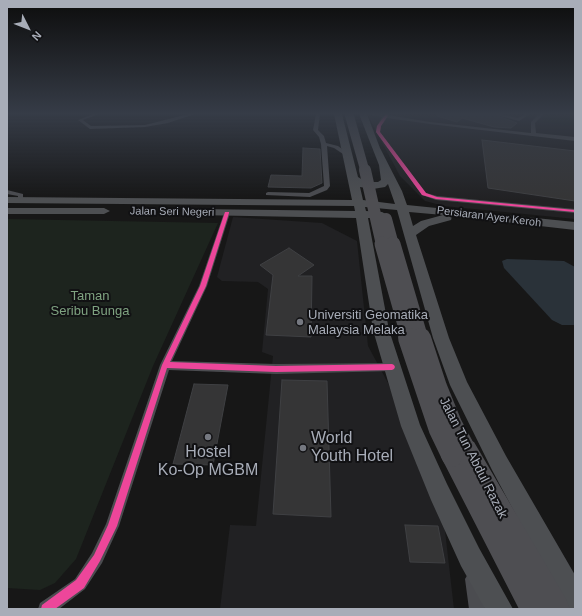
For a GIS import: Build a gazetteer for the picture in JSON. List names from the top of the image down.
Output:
{
  "streets": {
    "highway": ["Jalan Tun Abdul Razak"],
    "main road": ["Jalan Seri Negeri", "Persiaran Ayer Keroh"]
  },
  "crossings": [
    ["Jalan Seri Negeri", "Persiaran Ayer Keroh"]
  ],
  "parks": ["Taman Seribu Bunga"],
  "places": ["Universiti Geomatika Malaysia Melaka", "Hostel Ko-Op MGBM", "World Youth Hotel"],
  "north": "bottom right"
}
